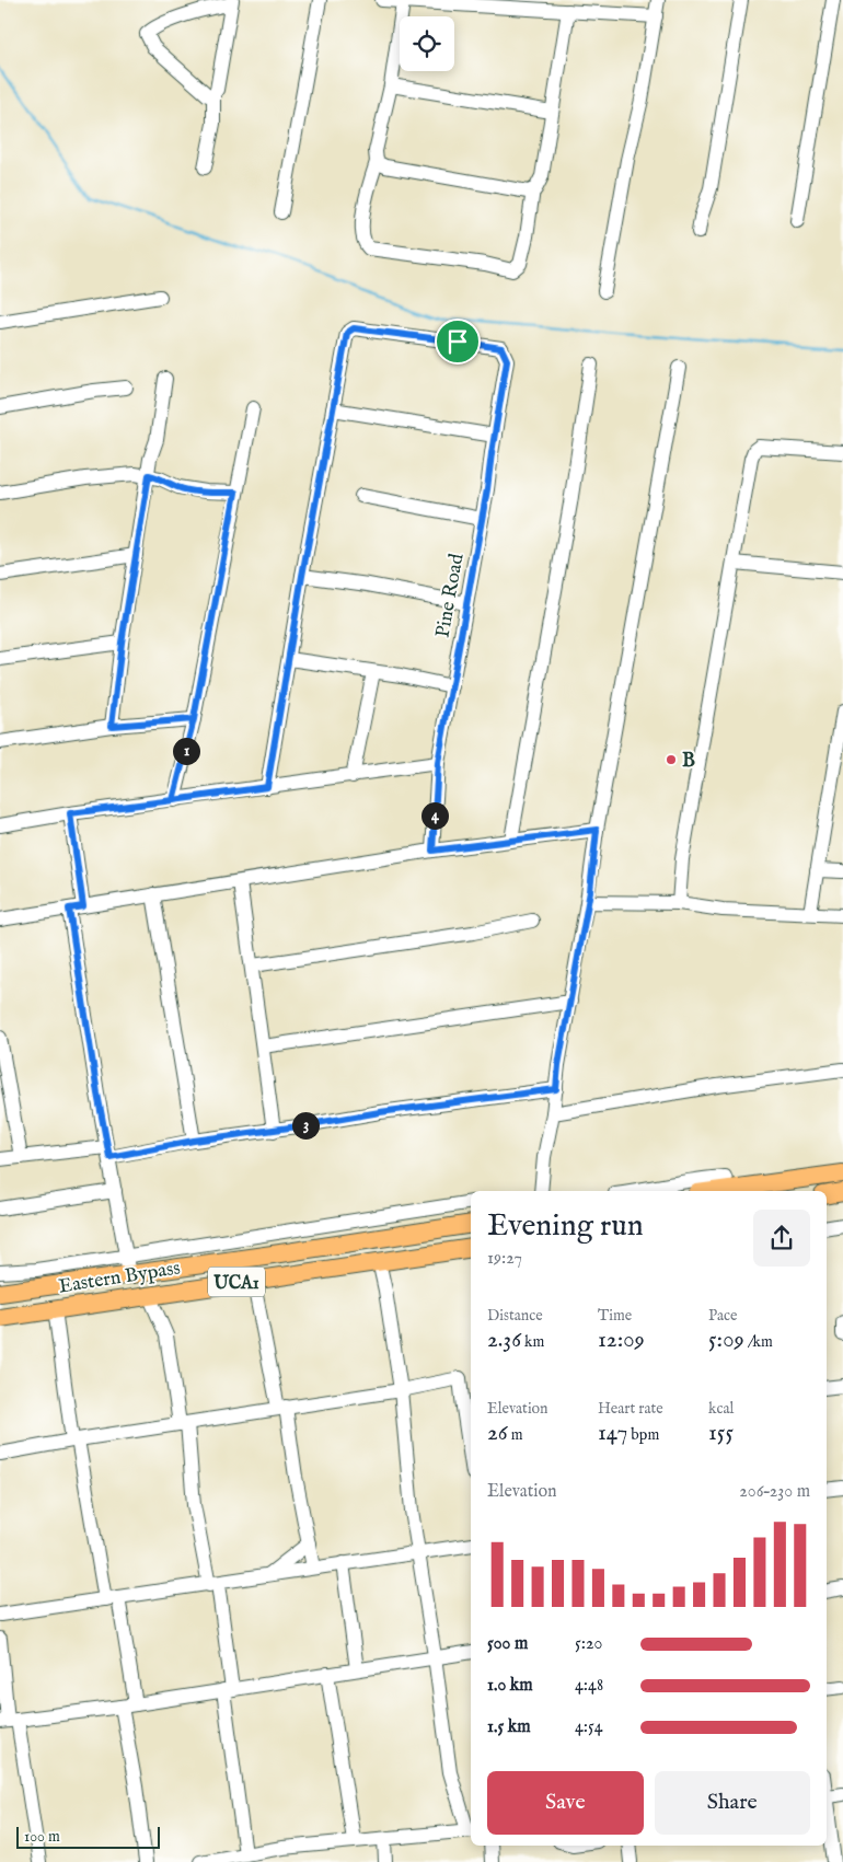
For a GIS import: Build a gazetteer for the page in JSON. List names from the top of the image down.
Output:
{
  "streets": {
    "main road": ["Eastern Bypass", "UCA1"],
    "street": ["Pine Road"]
  },
  "places": ["B"],
  "scale_bar": "100 m",
  "page": {
    "pins": ["1", "4", "3"],
    "heading": ["Evening run", "19:27"],
    "stats": [
      ["Distance", "2.36 km"],
      ["Time", "12:09"],
      ["Pace", "5:09 /km"],
      ["Elevation", "26 m"],
      ["Heart rate", "147 bpm"],
      ["kcal", "155"]
    ],
    "chart": ["Elevation", "206–230 m"],
    "list": [
      {
        "name": "500 m",
        "note": "5:20"
      },
      {
        "name": "1.0 km",
        "note": "4:48"
      },
      {
        "name": "1.5 km",
        "note": "4:54"
      }
    ],
    "buttons": ["Save", "Share"],
    "scale": "100 m"
  }
}
